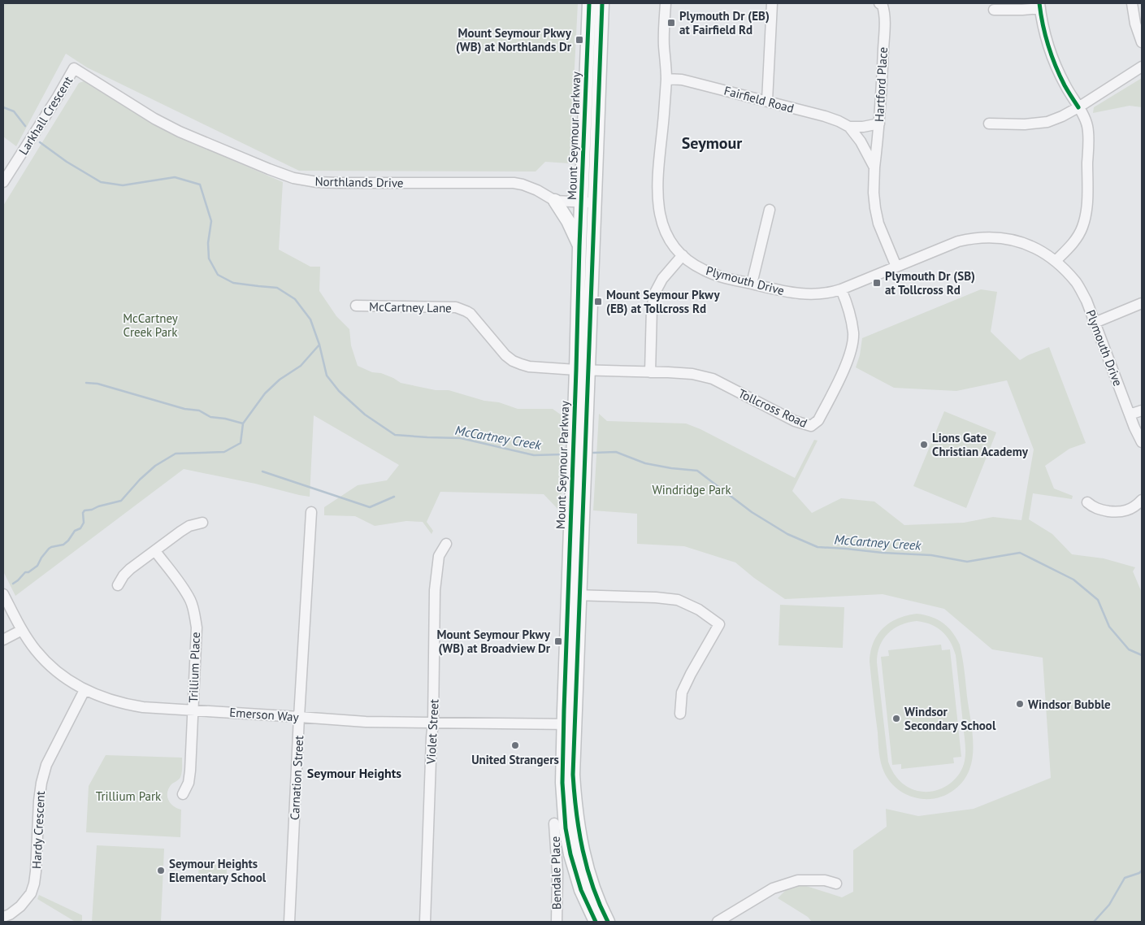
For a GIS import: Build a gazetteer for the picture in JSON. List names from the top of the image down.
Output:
{
  "streets": {
    "main road": ["Mount Seymour Parkway"],
    "street": [
      "Hartford Place",
      "Fairfield Road",
      "Larkhall Crescent",
      "Northlands Drive",
      "Plymouth Drive",
      "McCartney Lane",
      "Tollcross Road",
      "Trillium Place",
      "Emerson Way",
      "Violet Street",
      "Carnation Street",
      "Hardy Crescent",
      "Bendale Place"
    ]
  },
  "crossings": [
    ["Hartford Place", "Fairfield Road"],
    ["Fairfield Road", "Plymouth Drive"],
    ["Larkhall Crescent", "Northlands Drive"],
    ["Mount Seymour Parkway", "Northlands Drive"],
    ["Mount Seymour Parkway", "McCartney Lane"],
    ["Mount Seymour Parkway", "Tollcross Road"],
    ["Mount Seymour Parkway", "Emerson Way"],
    ["Plymouth Drive", "Tollcross Road"],
    ["McCartney Lane", "Tollcross Road"],
    ["Trillium Place", "Emerson Way"],
    ["Emerson Way", "Violet Street"],
    ["Emerson Way", "Carnation Street"],
    ["Emerson Way", "Hardy Crescent"]
  ],
  "districts": ["Seymour", "Seymour Heights"],
  "water": ["McCartney Creek"],
  "parks": ["McCartney Creek Park", "Windridge Park", "Trillium Park"],
  "places": {
    "transit": [
      "Plymouth Dr (EB) at Fairfield Rd",
      "Mount Seymour Pkwy (WB) at Northlands Dr",
      "Plymouth Dr (SB) at Tollcross Rd",
      "Mount Seymour Pkwy (EB) at Tollcross Rd",
      "Mount Seymour Pkwy (WB) at Broadview Dr"
    ],
    "other": [
      "Lions Gate Christian Academy",
      "Windsor Bubble",
      "Windsor Secondary School",
      "United Strangers",
      "Seymour Heights Elementary School"
    ]
  }
}
